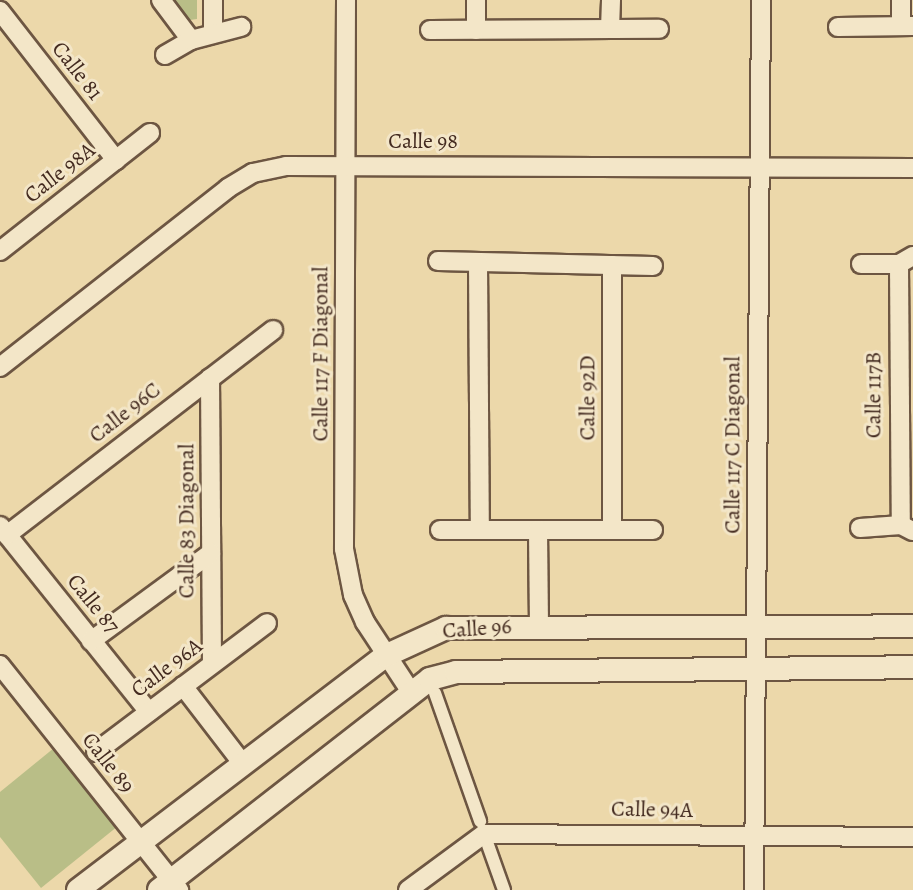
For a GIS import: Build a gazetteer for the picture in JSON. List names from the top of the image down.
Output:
{
  "streets": {
    "street": [
      "Calle 81",
      "Calle 98",
      "Calle 98A",
      "Calle 117 F Diagonal",
      "Calle 117B",
      "Calle 92D",
      "Calle 96C",
      "Calle 117 C Diagonal",
      "Calle 83 Diagonal",
      "Calle 87",
      "Calle 96",
      "Calle 96A",
      "Calle 89",
      "Calle 94A"
    ]
  },
  "crossings": [
    ["Calle 81", "Calle 98A"],
    ["Calle 98", "Calle 117 F Diagonal"],
    ["Calle 98", "Calle 117 C Diagonal"],
    ["Calle 117 F Diagonal", "Calle 96"],
    ["Calle 96C", "Calle 83 Diagonal"],
    ["Calle 96C", "Calle 87"],
    ["Calle 117 C Diagonal", "Calle 96"],
    ["Calle 117 C Diagonal", "Calle 94A"],
    ["Calle 83 Diagonal", "Calle 96A"],
    ["Calle 87", "Calle 96A"],
    ["Calle 96", "Calle 89"]
  ]
}
